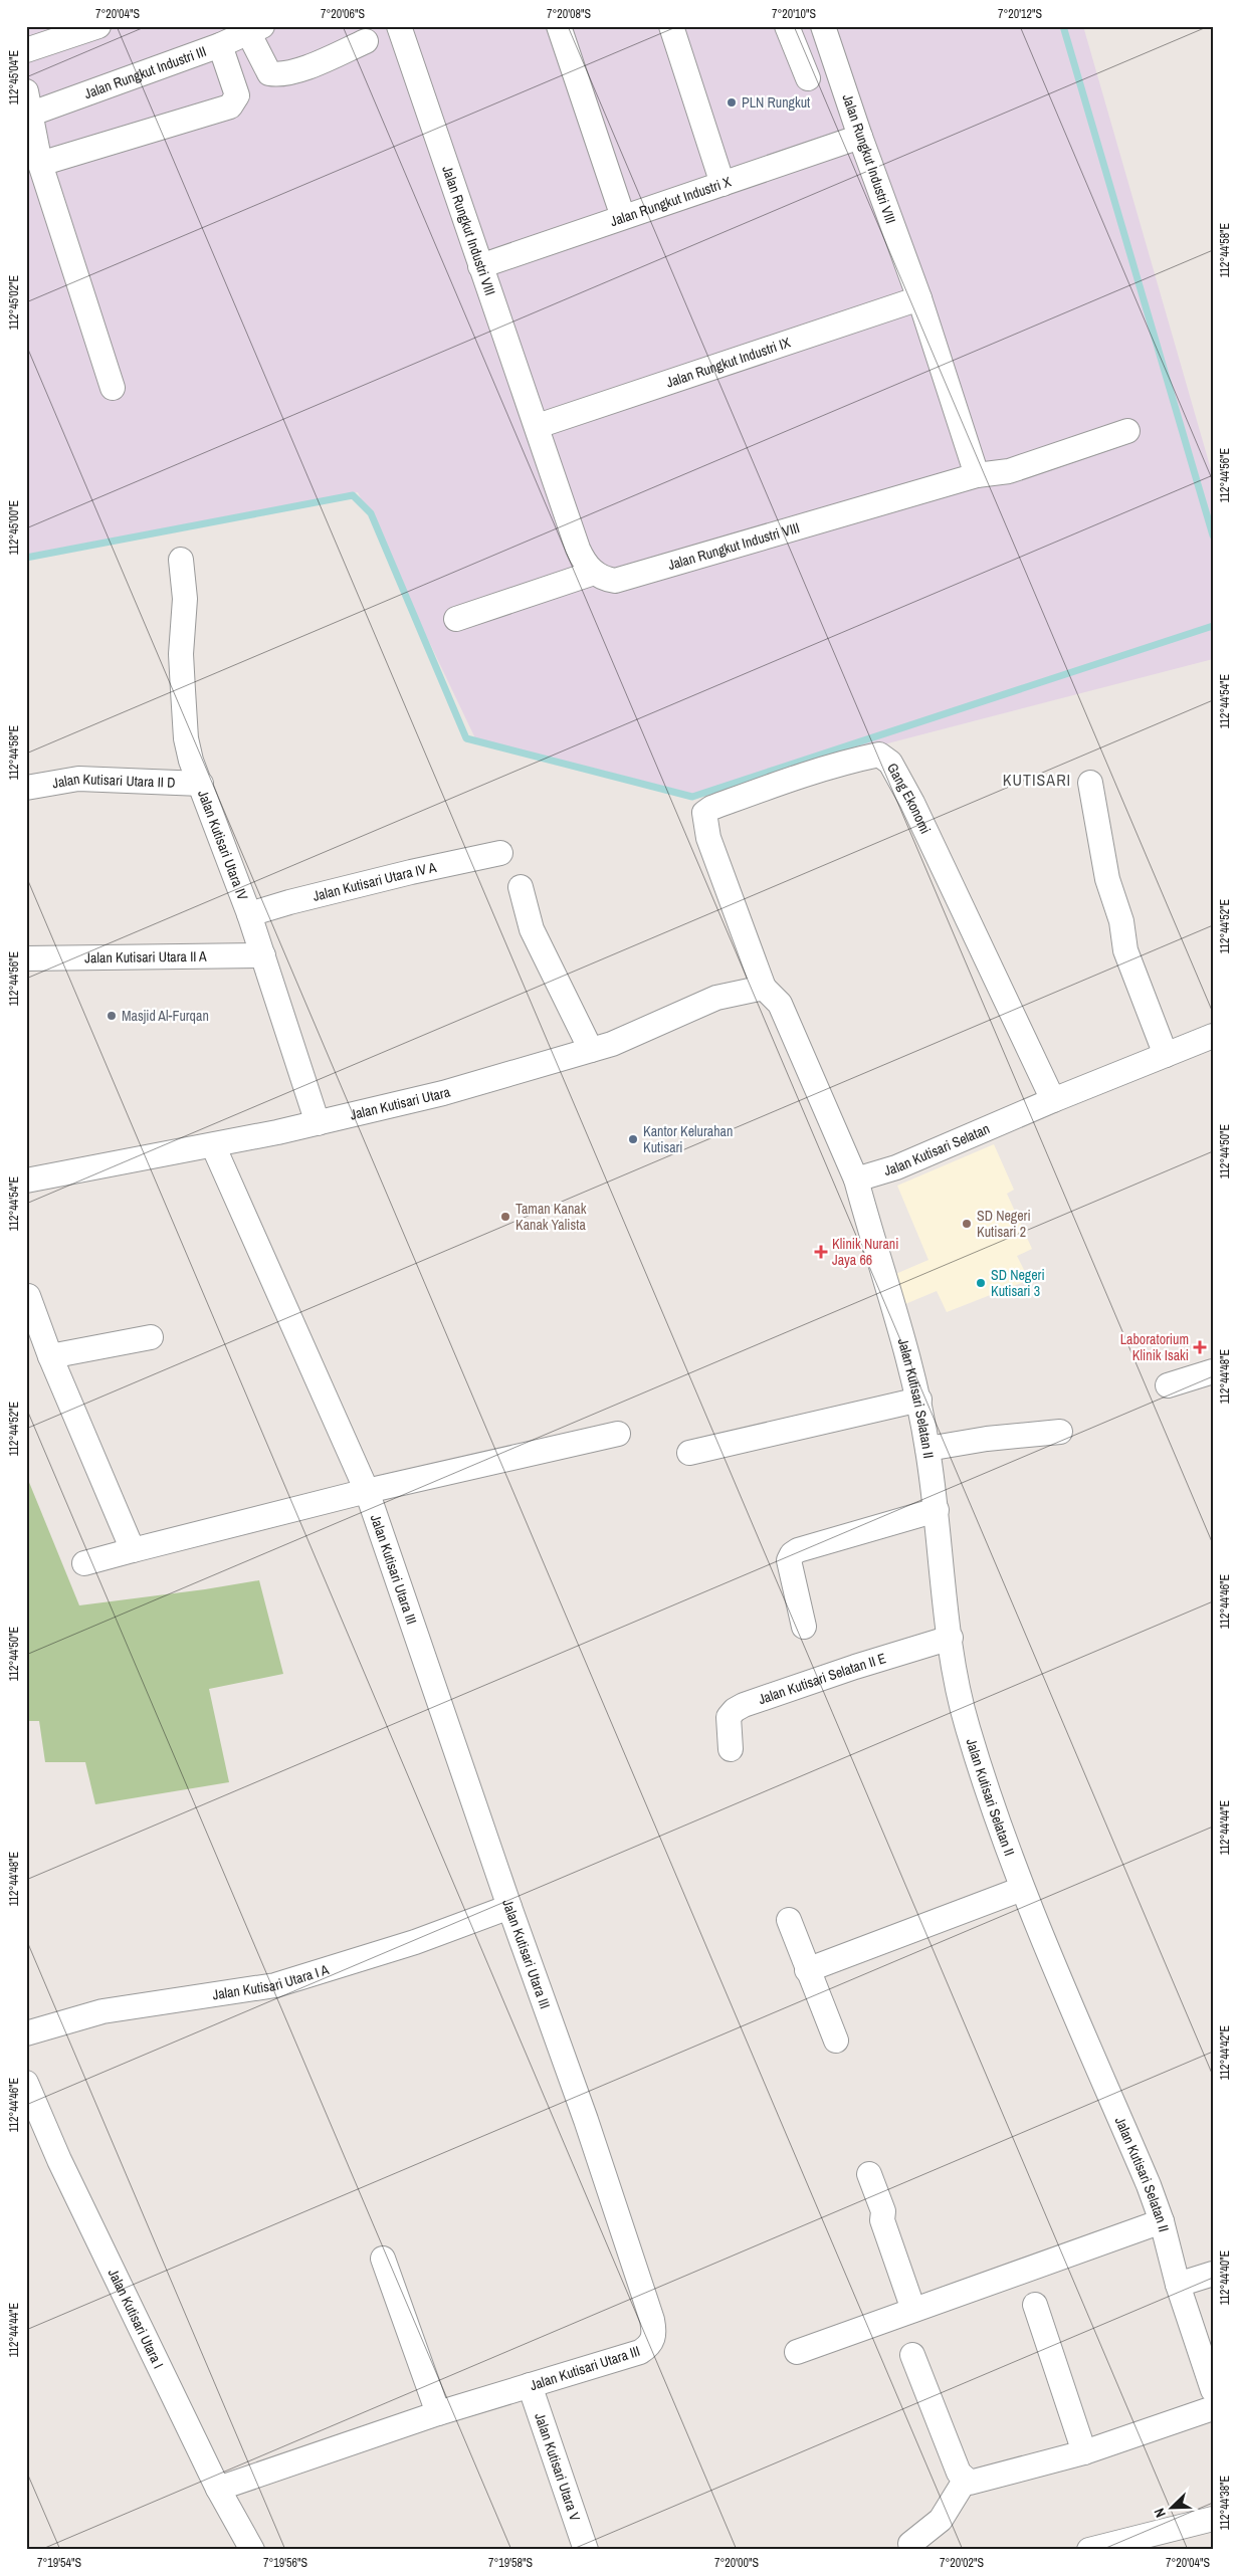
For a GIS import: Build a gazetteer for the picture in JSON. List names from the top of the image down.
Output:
{
  "streets": {
    "street": [
      "Jalan Rungkut Industri III",
      "Jalan Rungkut Industri VIII",
      "Jalan Rungkut Industri X",
      "Jalan Rungkut Industri IX",
      "Jalan Kutisari Utara II D",
      "Gang Ekonomi",
      "Jalan Kutisari Utara IV",
      "Jalan Kutisari Utara IV A",
      "Jalan Kutisari Utara II A",
      "Jalan Kutisari Utara",
      "Jalan Kutisari Selatan",
      "Jalan Kutisari Selatan II",
      "Jalan Kutisari Utara III",
      "Jalan Kutisari Selatan II E",
      "Jalan Kutisari Utara I A",
      "Jalan Kutisari Utara I",
      "Jalan Kutisari Utara V"
    ]
  },
  "crossings": [
    ["Jalan Rungkut Industri VIII", "Jalan Rungkut Industri X"],
    ["Jalan Rungkut Industri VIII", "Jalan Rungkut Industri IX"],
    ["Jalan Kutisari Utara II D", "Jalan Kutisari Utara IV"],
    ["Gang Ekonomi", "Jalan Kutisari Utara"],
    ["Gang Ekonomi", "Jalan Kutisari Selatan"],
    ["Jalan Kutisari Utara IV", "Jalan Kutisari Utara IV A"],
    ["Jalan Kutisari Utara IV", "Jalan Kutisari Utara II A"],
    ["Jalan Kutisari Utara IV", "Jalan Kutisari Utara"],
    ["Jalan Kutisari Utara", "Jalan Kutisari Utara III"],
    ["Jalan Kutisari Selatan", "Jalan Kutisari Selatan II"],
    ["Jalan Kutisari Selatan II", "Jalan Kutisari Selatan II E"],
    ["Jalan Kutisari Utara III", "Jalan Kutisari Utara I A"],
    ["Jalan Kutisari Utara III", "Jalan Kutisari Utara I"],
    ["Jalan Kutisari Utara III", "Jalan Kutisari Utara V"]
  ],
  "districts": ["KUTISARI"],
  "places": {
    "other": [
      "PLN Rungkut",
      "Masjid Al-Furqan",
      "Kantor Kelurahan Kutisari",
      "Taman Kanak Kanak Yalista",
      "SD Negeri Kutisari 2",
      "SD Negeri Kutisari 3"
    ],
    "health": ["Klinik Nurani Jaya 66", "Laboratorium Klinik Isaki"]
  },
  "north": "bottom left",
  "coordinates": [
    "7°20'04\"S",
    "7°20'06\"S",
    "7°20'08\"S",
    "7°20'10\"S",
    "7°20'12\"S",
    "112°45'04\"E",
    "112°44'58\"E",
    "112°45'02\"E",
    "112°44'56\"E",
    "112°45'00\"E",
    "112°44'54\"E",
    "112°44'52\"E",
    "112°44'50\"E",
    "112°44'48\"E",
    "112°44'46\"E",
    "112°44'44\"E",
    "112°44'42\"E",
    "112°44'40\"E",
    "112°44'38\"E",
    "7°19'54\"S",
    "7°19'56\"S",
    "7°19'58\"S",
    "7°20'00\"S",
    "7°20'02\"S"
  ]
}
